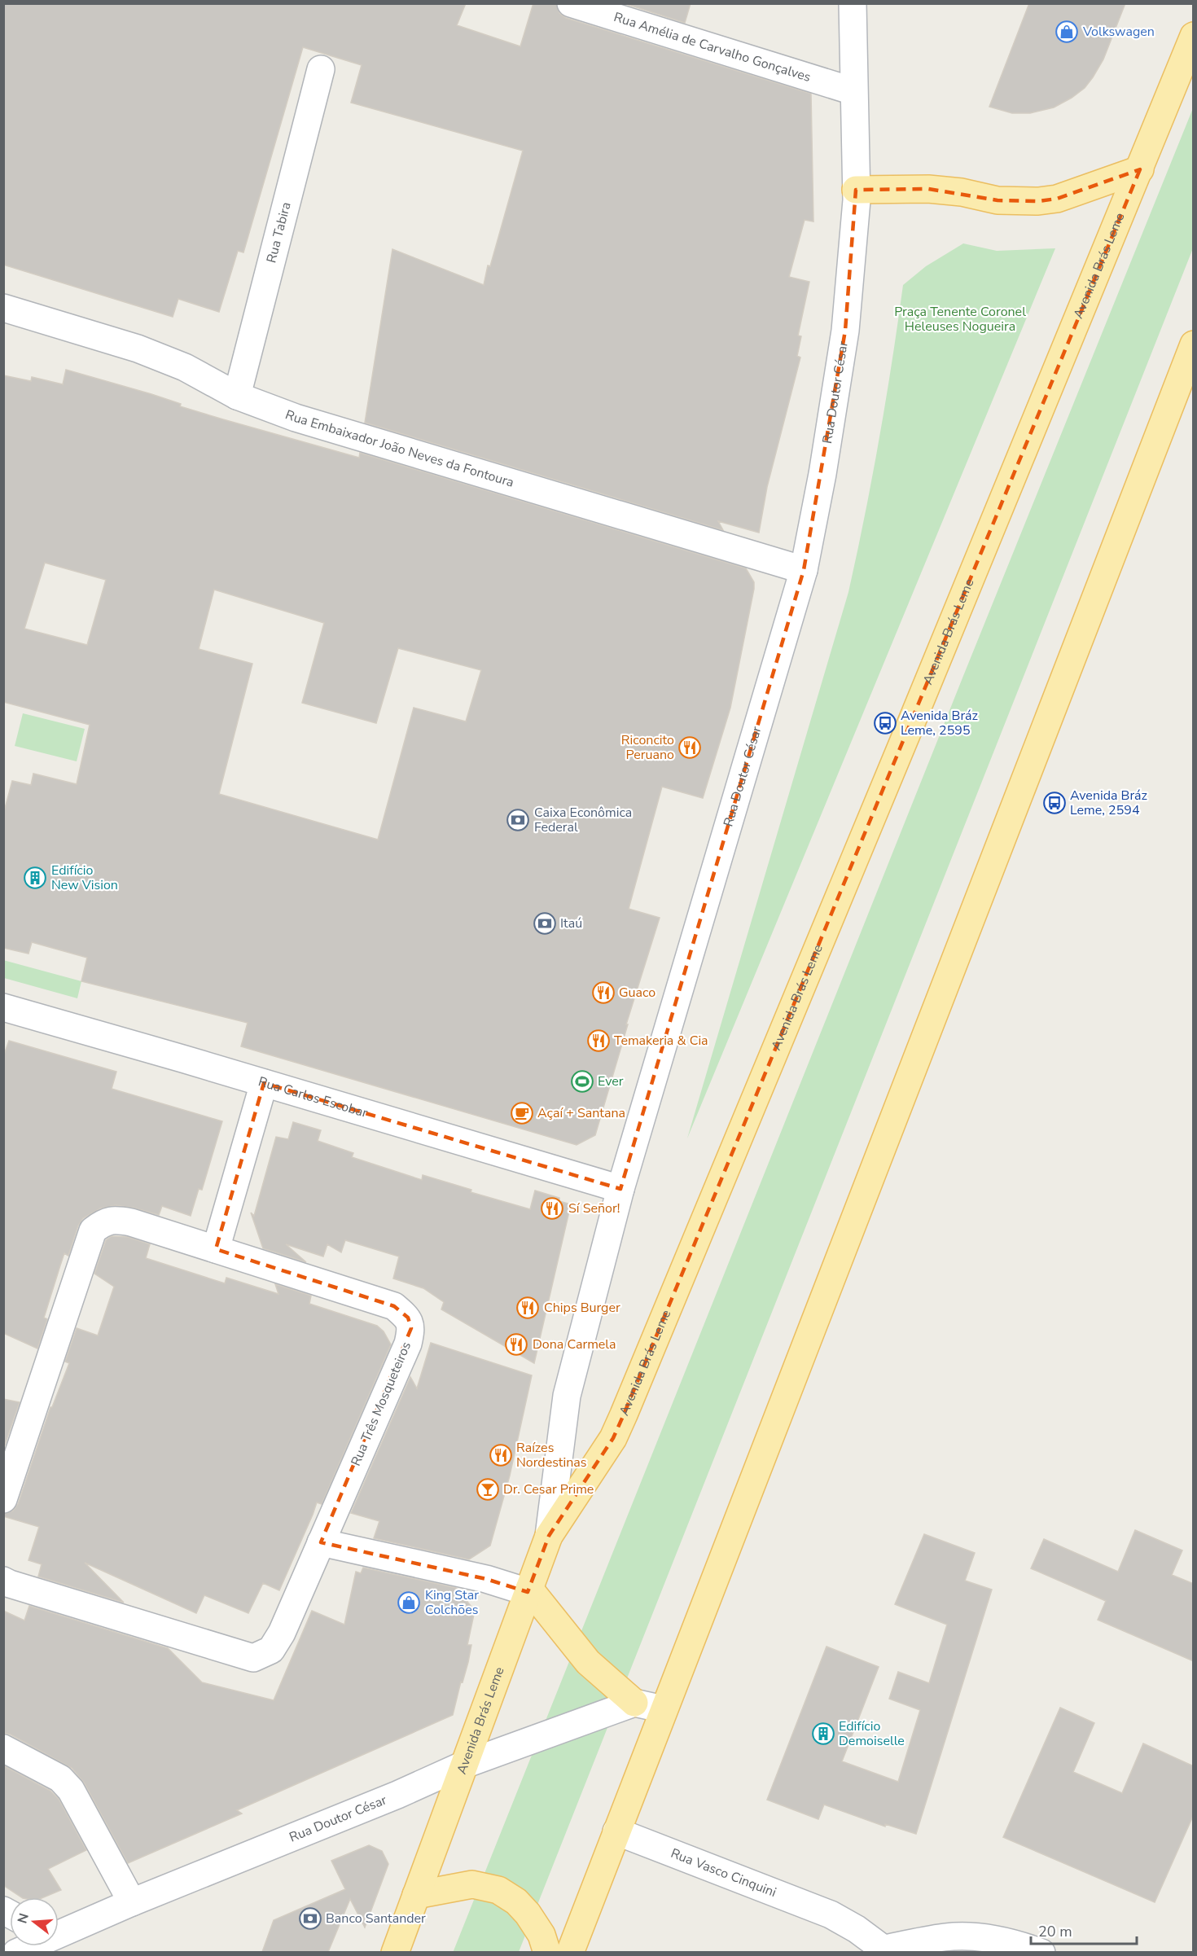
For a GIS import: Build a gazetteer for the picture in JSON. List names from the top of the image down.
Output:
{
  "streets": {
    "main road": ["Avenida Brás Leme"],
    "street": [
      "Rua Amélia de Carvalho Gonçalves",
      "Rua Tabira",
      "Rua Doutor César",
      "Rua Embaixador João Neves da Fontoura",
      "Rua Carlos Escobar",
      "Rua Três Mosqueteiros",
      "Rua Vasco Cinquini"
    ]
  },
  "crossings": [
    ["Rua Amélia de Carvalho Gonçalves", "Rua Doutor César"],
    ["Rua Tabira", "Rua Embaixador João Neves da Fontoura"],
    ["Avenida Brás Leme", "Rua Doutor César"],
    ["Rua Doutor César", "Rua Embaixador João Neves da Fontoura"],
    ["Rua Doutor César", "Rua Carlos Escobar"]
  ],
  "parks": ["Praça Tenente Coronel Heleuses Nogueira"],
  "places": {
    "shop": ["Volkswagen", "King Star Colchões"],
    "bus stop": ["Avenida Bráz Leme, 2595", "Avenida Bráz Leme, 2594"],
    "restaurant": [
      "Riconcito Peruano",
      "Guaco",
      "Temakeria & Cia",
      "Sí Señor!",
      "Chips Burger",
      "Dona Carmela",
      "Raízes Nordestinas"
    ],
    "bank": ["Caixa Econômica Federal", "Itaú", "Banco Santander"],
    "building": ["Edifício New Vision", "Edifício Demoiselle"],
    "sports": ["Ever"],
    "cafe": ["Açaí + Santana"],
    "bar": ["Dr. Cesar Prime"]
  },
  "scale_bar": "20 m",
  "north": "left"
}
